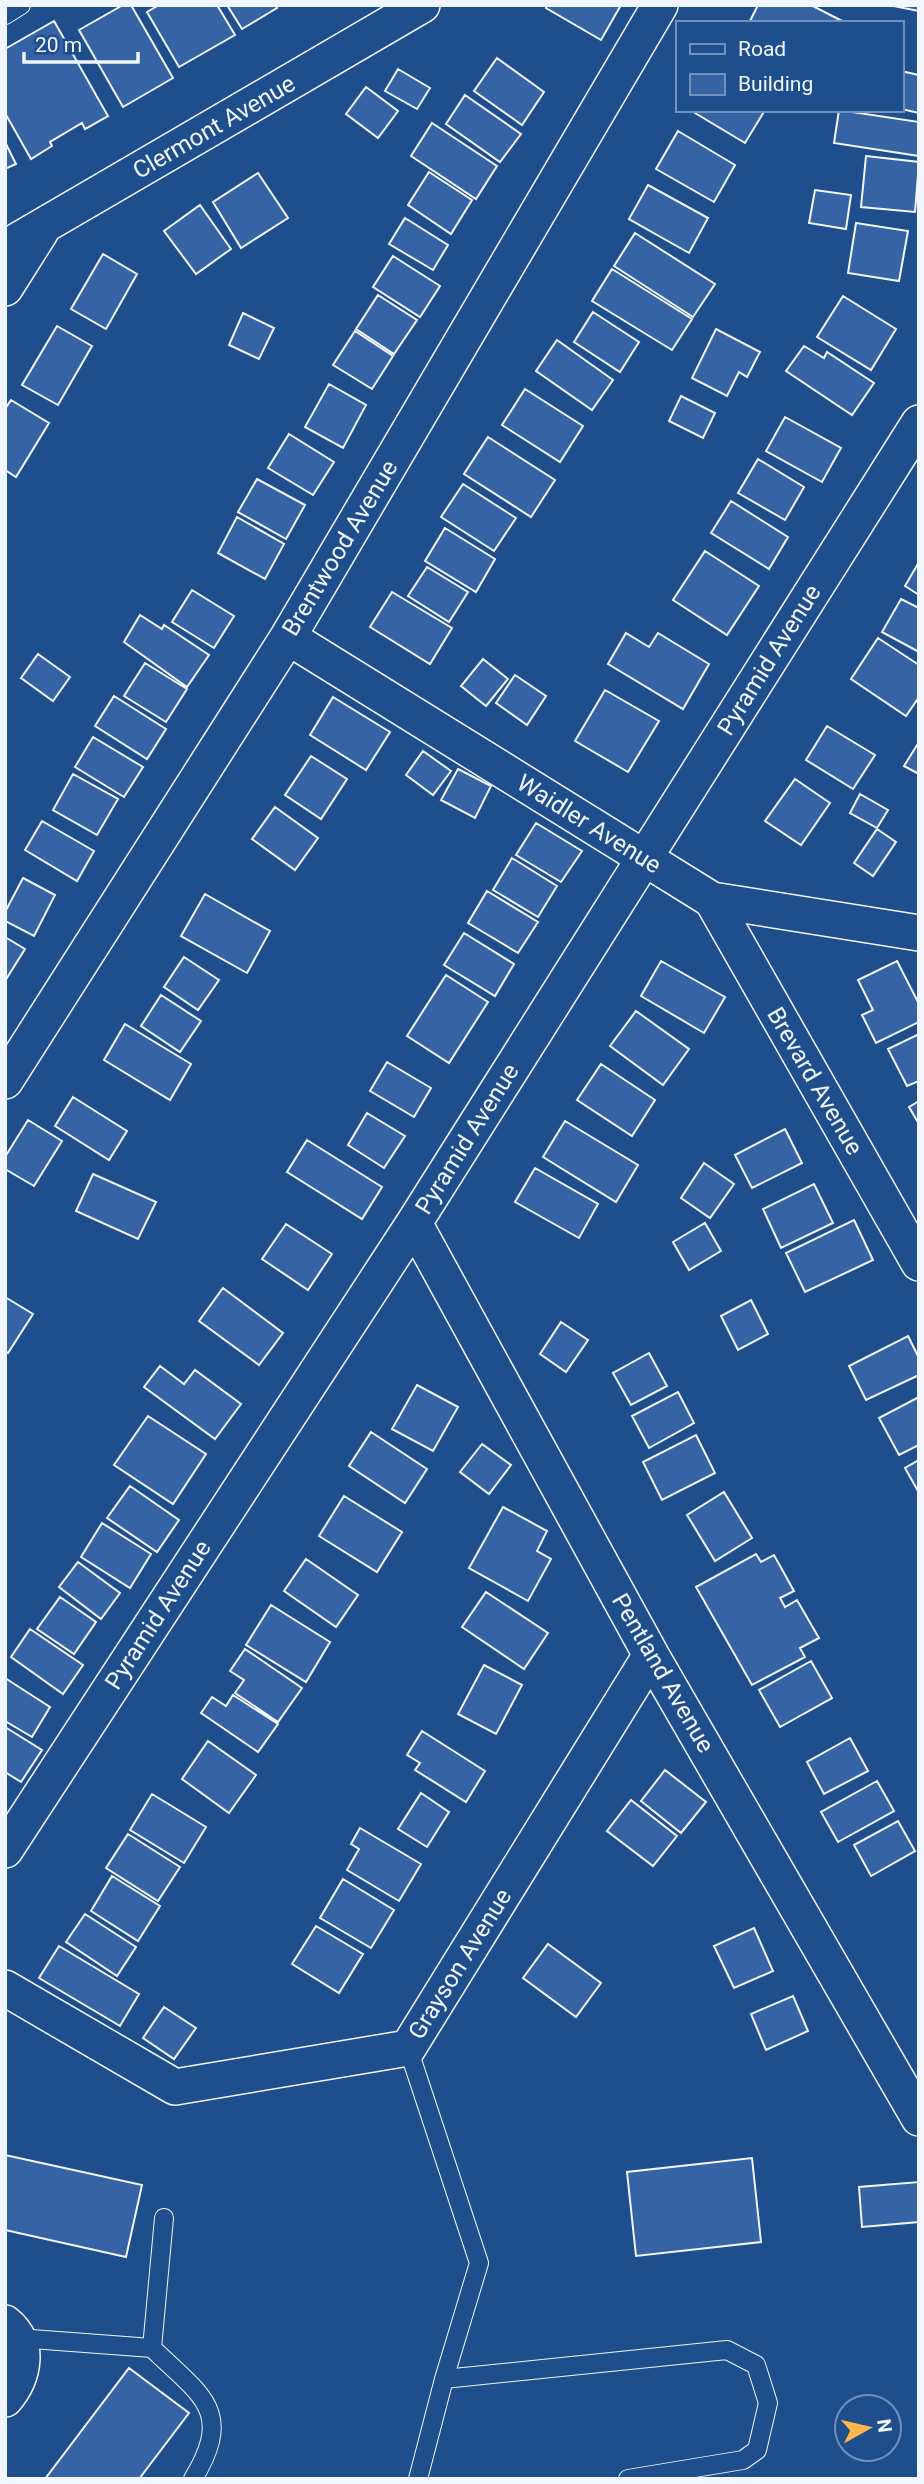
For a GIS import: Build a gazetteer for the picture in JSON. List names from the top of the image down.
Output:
{
  "streets": {
    "street": [
      "Clermont Avenue",
      "Brentwood Avenue",
      "Pyramid Avenue",
      "Waidler Avenue",
      "Brevard Avenue",
      "Pentland Avenue",
      "Grayson Avenue"
    ]
  },
  "crossings": [
    ["Brentwood Avenue", "Waidler Avenue"],
    ["Pyramid Avenue", "Waidler Avenue"],
    ["Pyramid Avenue", "Pentland Avenue"],
    ["Waidler Avenue", "Brevard Avenue"],
    ["Pentland Avenue", "Grayson Avenue"]
  ],
  "legend": ["Road", "Building"],
  "scale_bar": "20 m",
  "north": "right"
}
